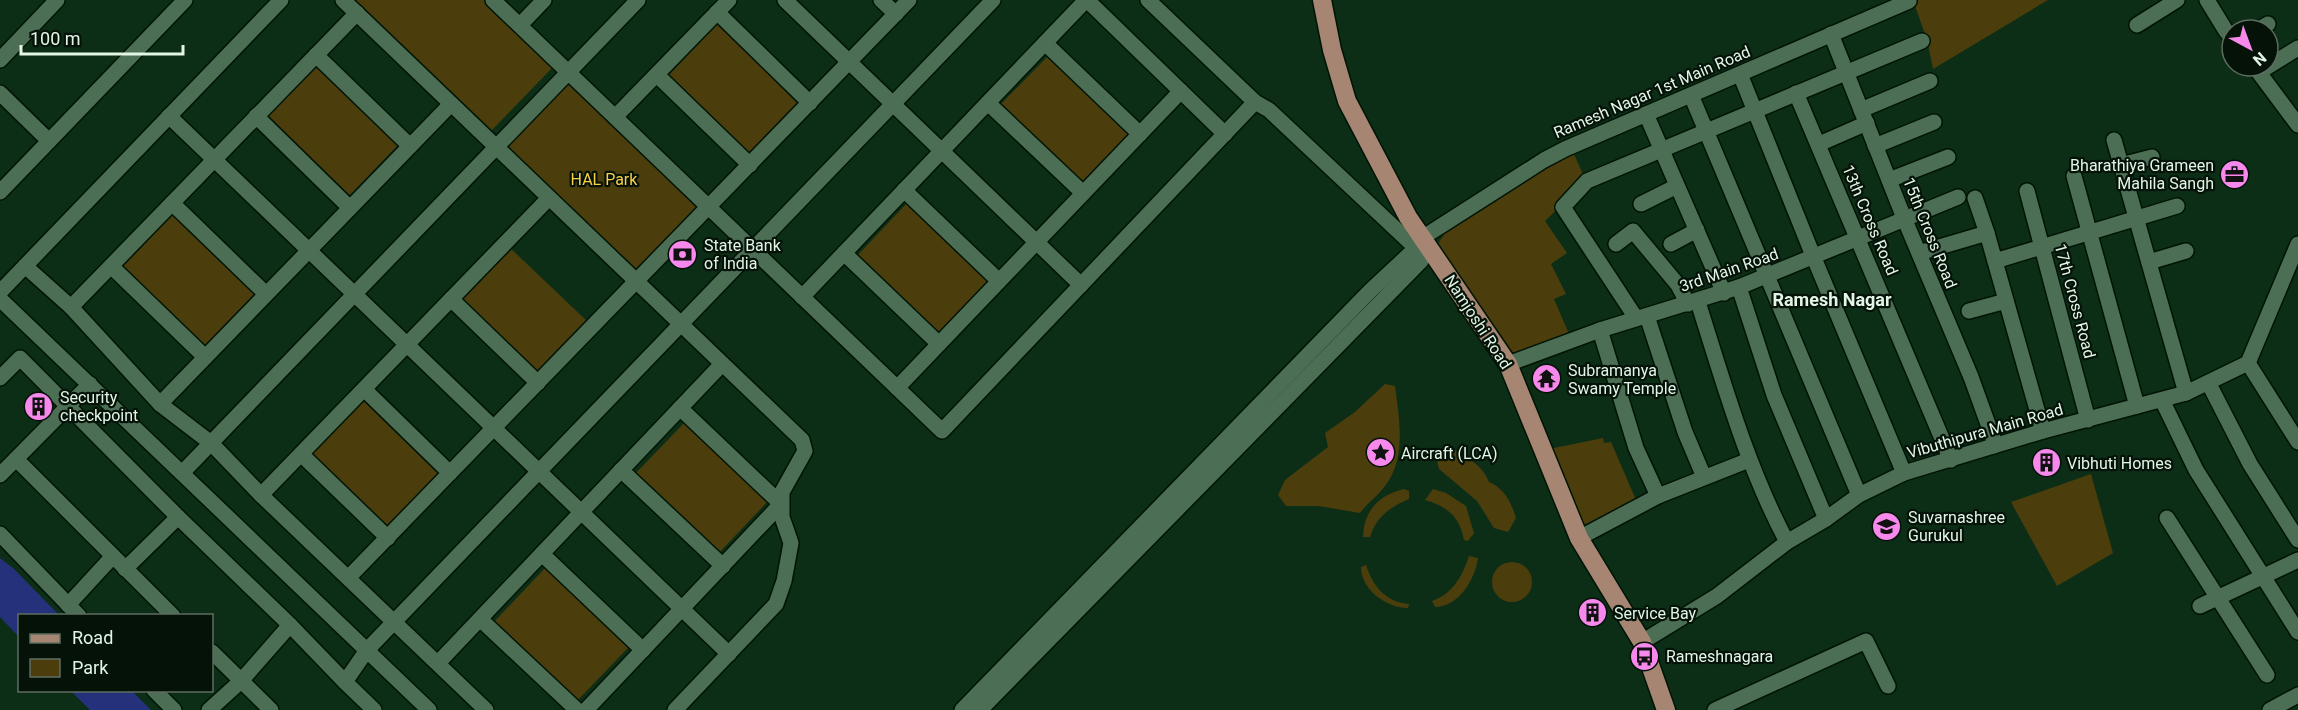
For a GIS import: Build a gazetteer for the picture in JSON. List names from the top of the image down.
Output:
{
  "streets": {
    "main road": ["Namjoshi Road"],
    "street": [
      "Ramesh Nagar 1st Main Road",
      "13th Cross Road",
      "15th Cross Road",
      "3rd Main Road",
      "17th Cross Road",
      "Vibuthipura Main Road"
    ]
  },
  "crossings": [
    ["Ramesh Nagar 1st Main Road", "15th Cross Road"],
    ["Ramesh Nagar 1st Main Road", "Namjoshi Road"],
    ["13th Cross Road", "3rd Main Road"],
    ["13th Cross Road", "Vibuthipura Main Road"],
    ["15th Cross Road", "3rd Main Road"],
    ["15th Cross Road", "Vibuthipura Main Road"],
    ["3rd Main Road", "Namjoshi Road"],
    ["17th Cross Road", "Vibuthipura Main Road"],
    ["Namjoshi Road", "Vibuthipura Main Road"]
  ],
  "districts": ["Ramesh Nagar"],
  "parks": ["HAL Park"],
  "places": {
    "office": ["Bharathiya Grameen Mahila Sangh"],
    "bank": ["State Bank of India"],
    "temple": ["Subramanya Swamy Temple"],
    "building": ["Security checkpoint", "Vibhuti Homes", "Service Bay"],
    "place": ["Aircraft (LCA)"],
    "school or university": ["Suvarnashree Gurukul"],
    "bus stop": ["Rameshnagara"]
  },
  "legend": ["Road", "Park"],
  "scale_bar": "100 m",
  "north": "bottom right"
}
